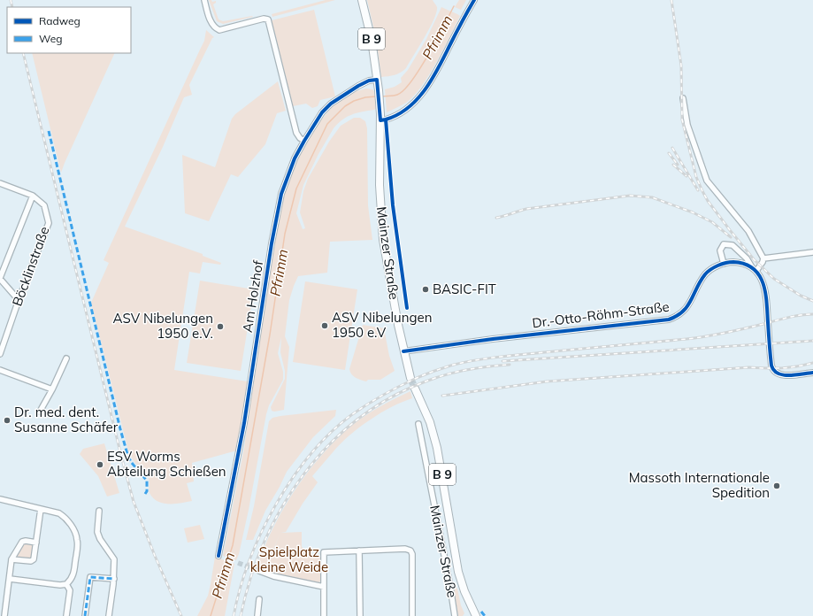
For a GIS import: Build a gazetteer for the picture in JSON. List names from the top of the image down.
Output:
{
  "streets": {
    "main road": ["B 9", "Mainzer Straße"],
    "street": ["Böcklinstraße", "Am Holzhof", "Dr.-Otto-Röhm-Straße"]
  },
  "crossings": [
    ["Mainzer Straße", "Am Holzhof"],
    ["Mainzer Straße", "Dr.-Otto-Röhm-Straße"]
  ],
  "water": ["Pfrimm"],
  "parks": ["Spielplatz kleine Weide"],
  "places": [
    "BASIC-FIT",
    "ASV Nibelungen 1950 e.V",
    "ASV Nibelungen 1950 e.V.",
    "Dr. med. dent. Susanne Schäfer",
    "ESV Worms Abteilung Schießen",
    "Massoth Internationale Spedition"
  ],
  "legend": ["Radweg", "Weg"]
}
